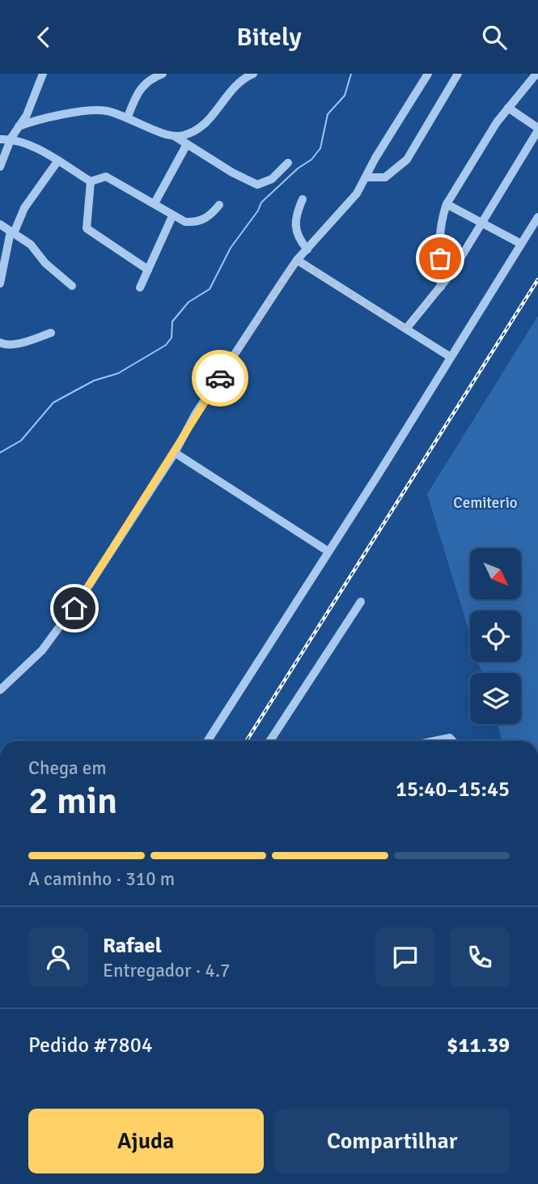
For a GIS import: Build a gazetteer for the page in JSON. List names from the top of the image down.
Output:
{
  "parks": ["Cemiterio"],
  "north": "bottom right",
  "page": {
    "header": "Bitely",
    "heading": ["2 min", "Chega em", "15:40–15:45"],
    "panel": [
      "Rafael",
      "Entregador · 4.7",
      "Pedido #7804",
      "$11.39"
    ],
    "bar": "A caminho · 310 m",
    "buttons": ["Ajuda", "Compartilhar"]
  }
}
